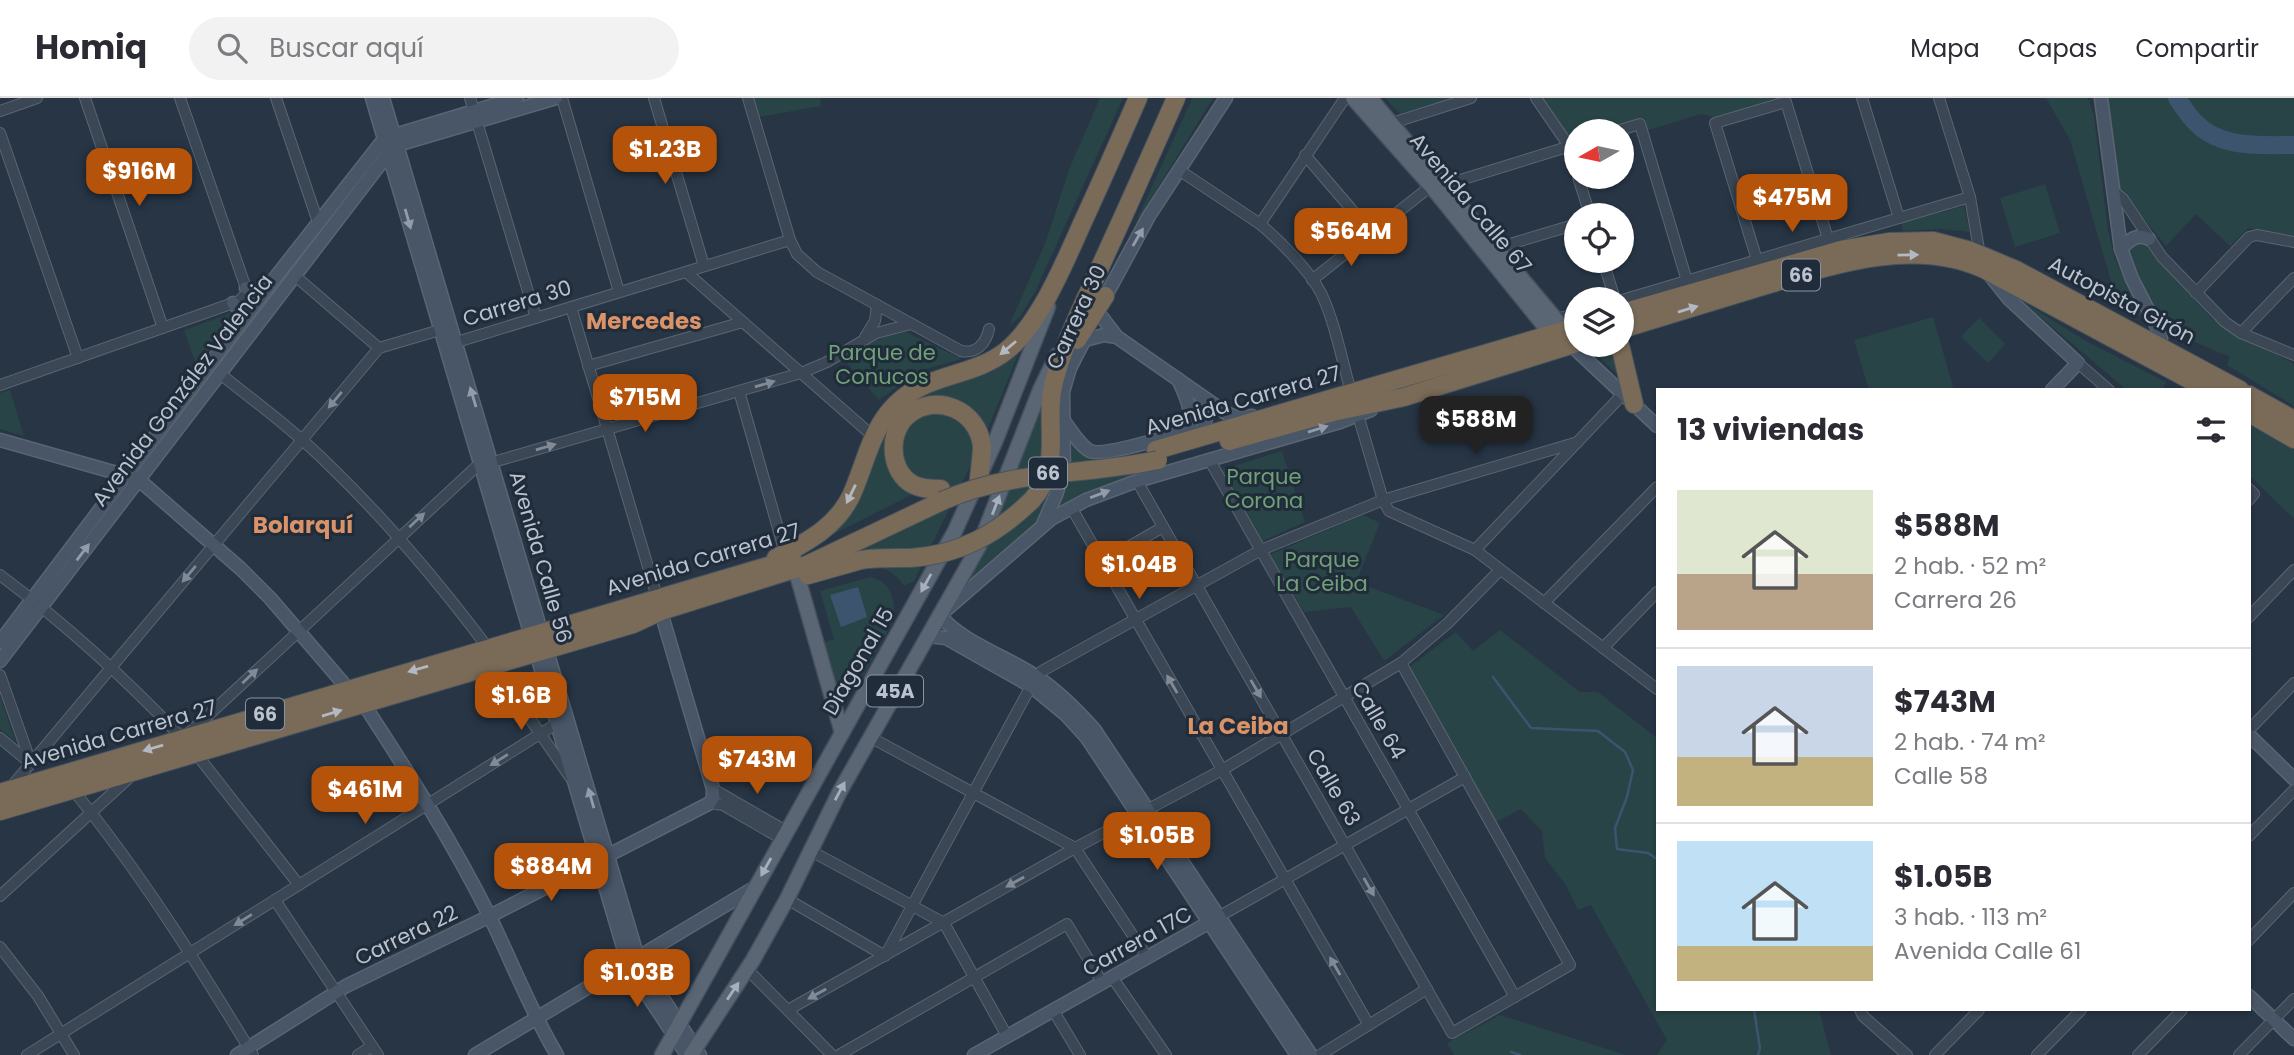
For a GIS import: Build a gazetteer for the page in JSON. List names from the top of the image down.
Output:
{
  "streets": {
    "highway": [
      "66",
      "Autopista Girón",
      "Avenida Carrera 27",
      "45A"
    ],
    "main road": ["Avenida Calle 67", "Diagonal 15"],
    "street": [
      "Carrera 30",
      "Avenida González Valencia",
      "Avenida Calle 56",
      "Calle 64",
      "Calle 63",
      "Carrera 22",
      "Carrera 17C"
    ]
  },
  "crossings": [
    ["Avenida Calle 67", "Avenida Carrera 27"],
    ["66", "Autopista Girón"],
    ["Carrera 30", "Avenida Carrera 27"],
    ["Carrera 30", "Avenida Calle 56"],
    ["Carrera 30", "45A"],
    ["Carrera 30", "Calle 63"],
    ["Avenida González Valencia", "Avenida Calle 56"],
    ["Avenida Carrera 27", "Avenida Calle 56"],
    ["Avenida Carrera 27", "Calle 64"],
    ["Avenida Carrera 27", "Calle 63"],
    ["Avenida Calle 56", "Diagonal 15"],
    ["Avenida Calle 56", "45A"],
    ["Avenida Calle 56", "Carrera 22"],
    ["Diagonal 15", "45A"],
    ["Calle 64", "Calle 63"],
    ["Calle 64", "Carrera 17C"],
    ["Calle 63", "Carrera 17C"]
  ],
  "districts": ["Mercedes", "Bolarquí", "La Ceiba"],
  "parks": ["Parque de Conucos", "Parque Corona", "Parque La Ceiba"],
  "north": "left",
  "page": {
    "header": "Homiq",
    "search": "Buscar aquí",
    "nav": ["Mapa", "Capas", "Compartir"],
    "price": [
      "$1.23B",
      "$916M",
      "$475M",
      "$564M",
      "$715M",
      "$588M",
      "$1.04B",
      "$1.6B",
      "$743M",
      "$461M",
      "$1.05B",
      "$884M",
      "$1.03B"
    ],
    "heading": "13 viviendas",
    "list": [
      {
        "name": "$588M",
        "note": "2 hab. · 52 m² · Carrera 26"
      },
      {
        "name": "$743M",
        "note": "2 hab. · 74 m² · Calle 58"
      },
      {
        "name": "$1.05B",
        "note": "3 hab. · 113 m² · Avenida Calle 61"
      }
    ]
  }
}
